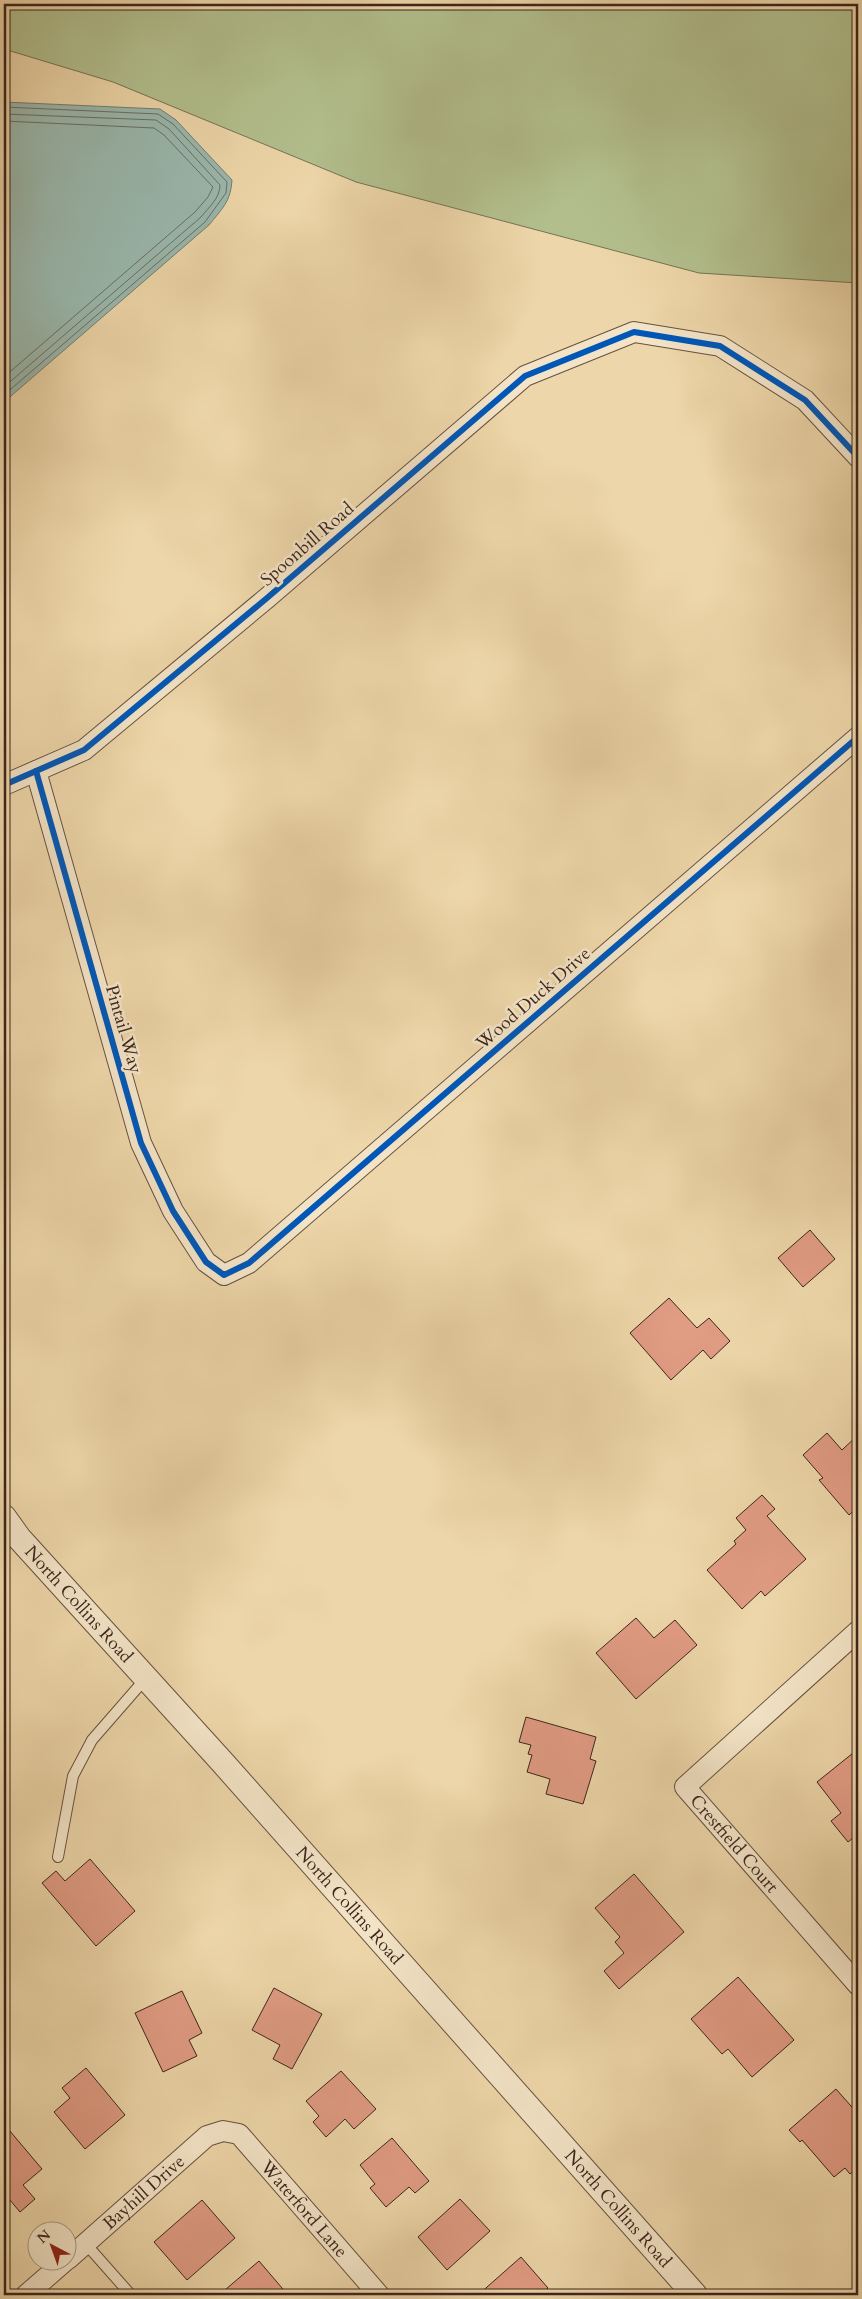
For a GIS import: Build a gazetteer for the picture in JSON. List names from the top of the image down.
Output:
{
  "streets": {
    "street": [
      "Spoonbill Road",
      "Wood Duck Drive",
      "Pintail Way",
      "North Collins Road",
      "Crestfield Court",
      "Bayhill Drive",
      "Waterford Lane"
    ]
  },
  "crossings": [
    ["Spoonbill Road", "Pintail Way"],
    ["Wood Duck Drive", "Pintail Way"],
    ["Bayhill Drive", "Waterford Lane"]
  ],
  "north": "top left"
}
